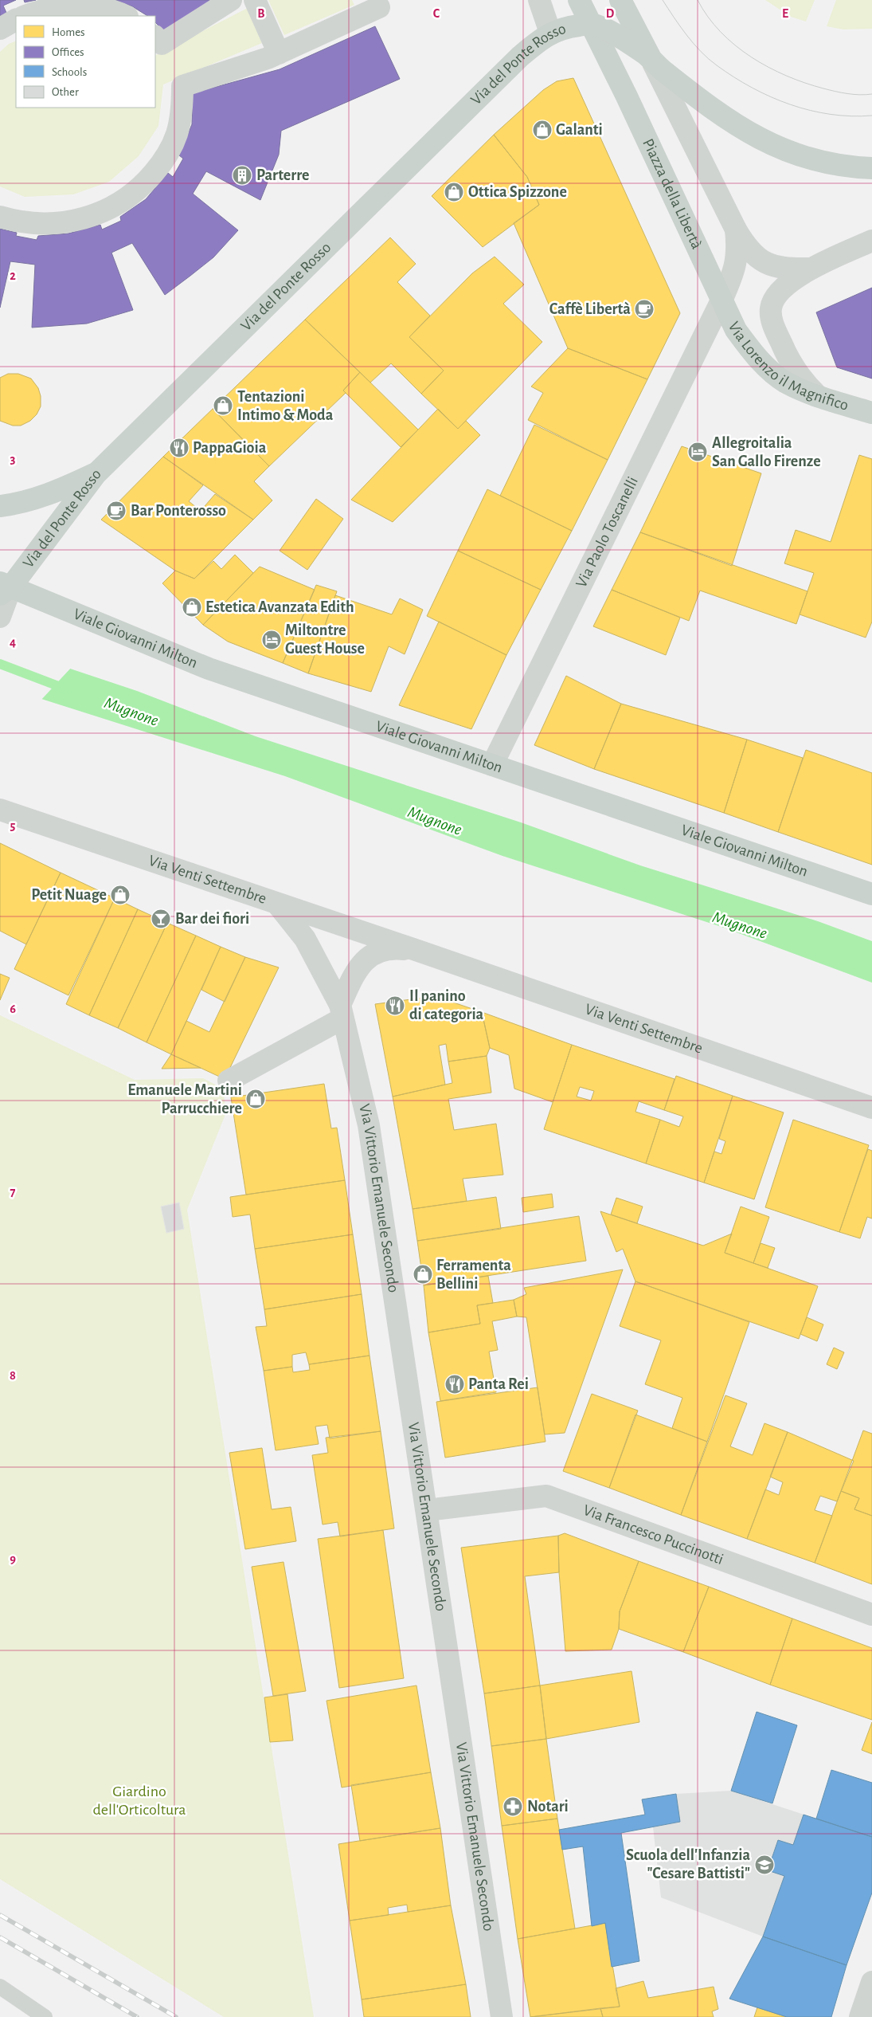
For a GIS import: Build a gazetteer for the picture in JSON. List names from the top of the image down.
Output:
{
  "streets": {
    "main road": [
      "Via del Ponte Rosso",
      "Piazza della Libertà",
      "Via Lorenzo il Magnifico",
      "Viale Giovanni Milton"
    ],
    "street": [
      "Via Paolo Toscanelli",
      "Via Venti Settembre",
      "Via Vittorio Emanuele Secondo",
      "Via Francesco Puccinotti"
    ]
  },
  "crossings": [
    ["Via del Ponte Rosso", "Piazza della Libertà"],
    ["Via del Ponte Rosso", "Viale Giovanni Milton"],
    ["Piazza della Libertà", "Via Lorenzo il Magnifico"],
    ["Piazza della Libertà", "Via Paolo Toscanelli"],
    ["Via Lorenzo il Magnifico", "Via Paolo Toscanelli"],
    ["Via Paolo Toscanelli", "Viale Giovanni Milton"],
    ["Via Venti Settembre", "Via Vittorio Emanuele Secondo"],
    ["Via Vittorio Emanuele Secondo", "Via Francesco Puccinotti"]
  ],
  "water": ["Mugnone"],
  "parks": ["Giardino dell'Orticoltura"],
  "places": {
    "shop": [
      "Galanti",
      "Ottica Spizzone",
      "Tentazioni Intimo & Moda",
      "Estetica Avanzata Edith",
      "Petit Nuage",
      "Emanuele Martini Parrucchiere",
      "Ferramenta Bellini"
    ],
    "building": ["Parterre"],
    "cafe": ["Caffè Libertà", "Bar Ponterosso"],
    "restaurant": ["PappaGioia", "Il panino di categoria", "Panta Rei"],
    "hotel": ["Allegroitalia San Gallo Firenze", "Miltontre Guest House"],
    "bar": ["Bar dei fiori"],
    "pharmacy": ["Notari"],
    "school or university": ["Scuola dell'Infanzia \"Cesare Battisti\""]
  },
  "legend": [
    "Homes",
    "Offices",
    "Schools",
    "Other"
  ],
  "grid": {
    "columns": [
      "B",
      "C",
      "D",
      "E"
    ],
    "rows": [
      "2",
      "3",
      "4",
      "5",
      "6",
      "7",
      "8",
      "9"
    ]
  }
}
